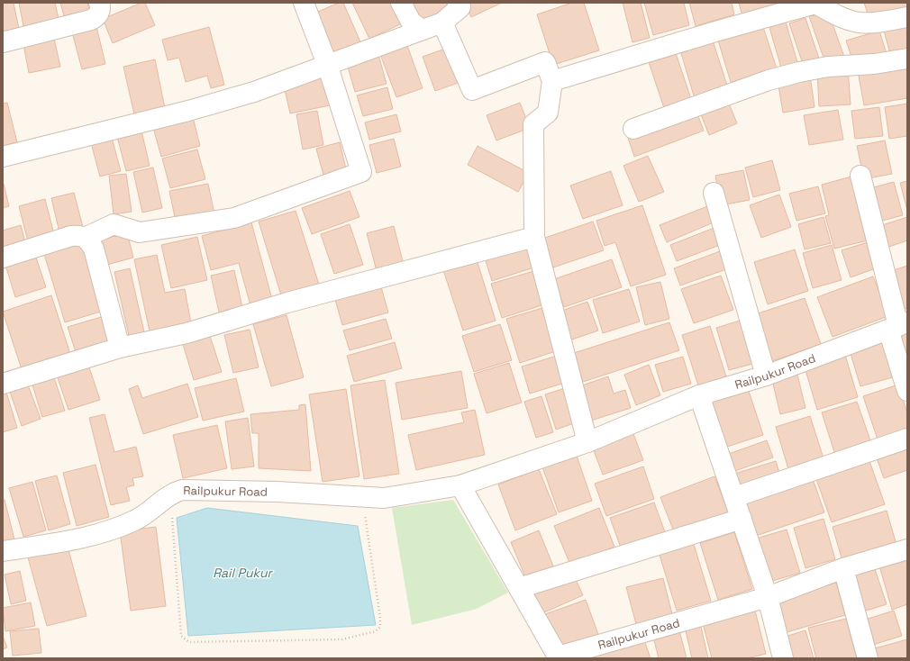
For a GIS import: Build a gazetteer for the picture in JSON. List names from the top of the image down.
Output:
{
  "streets": {
    "street": ["Railpukur Road"]
  },
  "water": ["Rail Pukur"]
}
